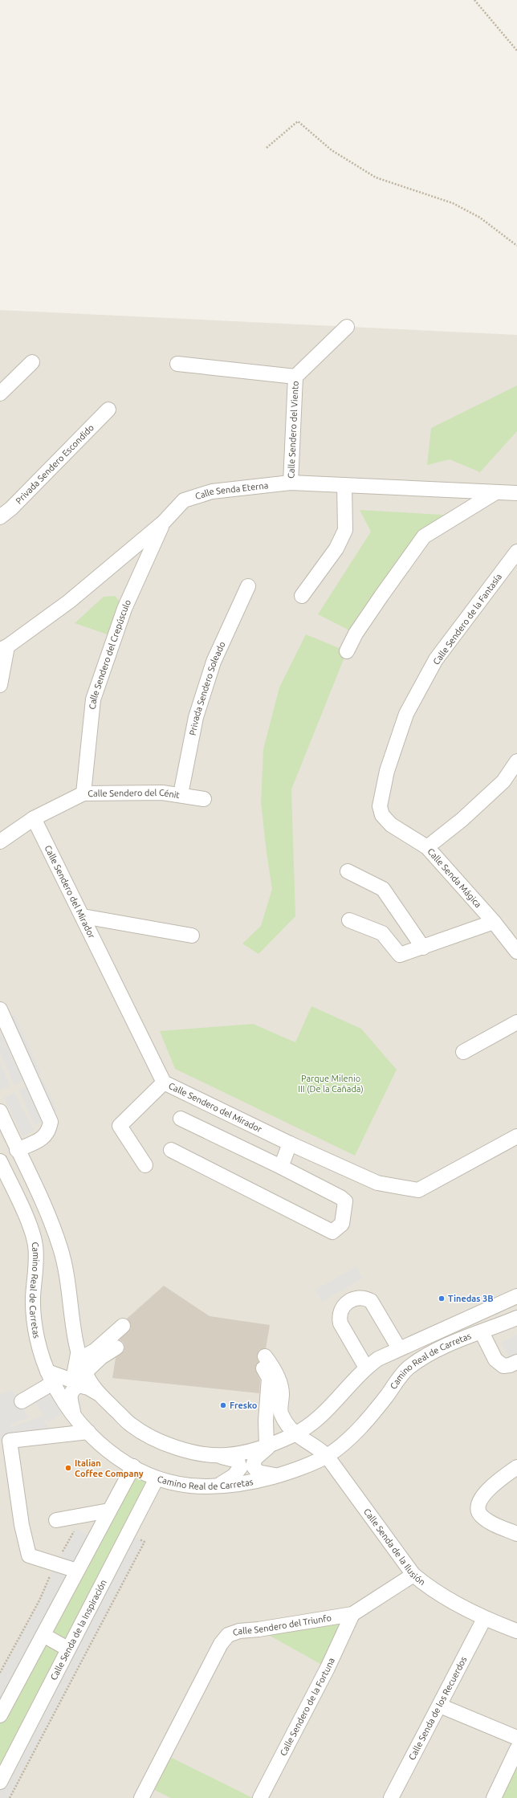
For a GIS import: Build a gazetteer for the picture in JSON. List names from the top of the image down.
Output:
{
  "streets": {
    "street": [
      "Calle Sendero del Viento",
      "Privada Sendero Escondido",
      "Calle Senda Eterna",
      "Calle Sendero de la Fantasía",
      "Calle Sendero del Crepúsculo",
      "Privada Sendero Soleado",
      "Calle Sendero del Cénit",
      "Calle Senda Mágica",
      "Calle Sendero del Mirador",
      "Camino Real de Carretas",
      "Calle Senda de la Ilusión",
      "Calle Sendero del Triunfo",
      "Calle Senda de la Inspiración",
      "Calle Sendero de la Fortuna",
      "Calle Senda de los Recuerdos"
    ]
  },
  "crossings": [
    ["Calle Sendero del Viento", "Calle Senda Eterna"],
    ["Calle Senda Eterna", "Calle Sendero del Crepúsculo"],
    ["Calle Sendero de la Fantasía", "Calle Senda Mágica"],
    ["Calle Sendero del Crepúsculo", "Calle Sendero del Cénit"],
    ["Privada Sendero Soleado", "Calle Sendero del Cénit"],
    ["Calle Sendero del Cénit", "Calle Sendero del Mirador"],
    ["Camino Real de Carretas", "Calle Senda de la Ilusión"],
    ["Camino Real de Carretas", "Calle Senda de la Inspiración"],
    ["Calle Senda de la Ilusión", "Calle Sendero del Triunfo"],
    ["Calle Senda de la Ilusión", "Calle Senda de los Recuerdos"],
    ["Calle Sendero del Triunfo", "Calle Sendero de la Fortuna"]
  ],
  "parks": ["Parque Milenio III (De la Cañada)"],
  "places": ["Tinedas 3B", "Fresko", "Italian Coffee Company"]
}
